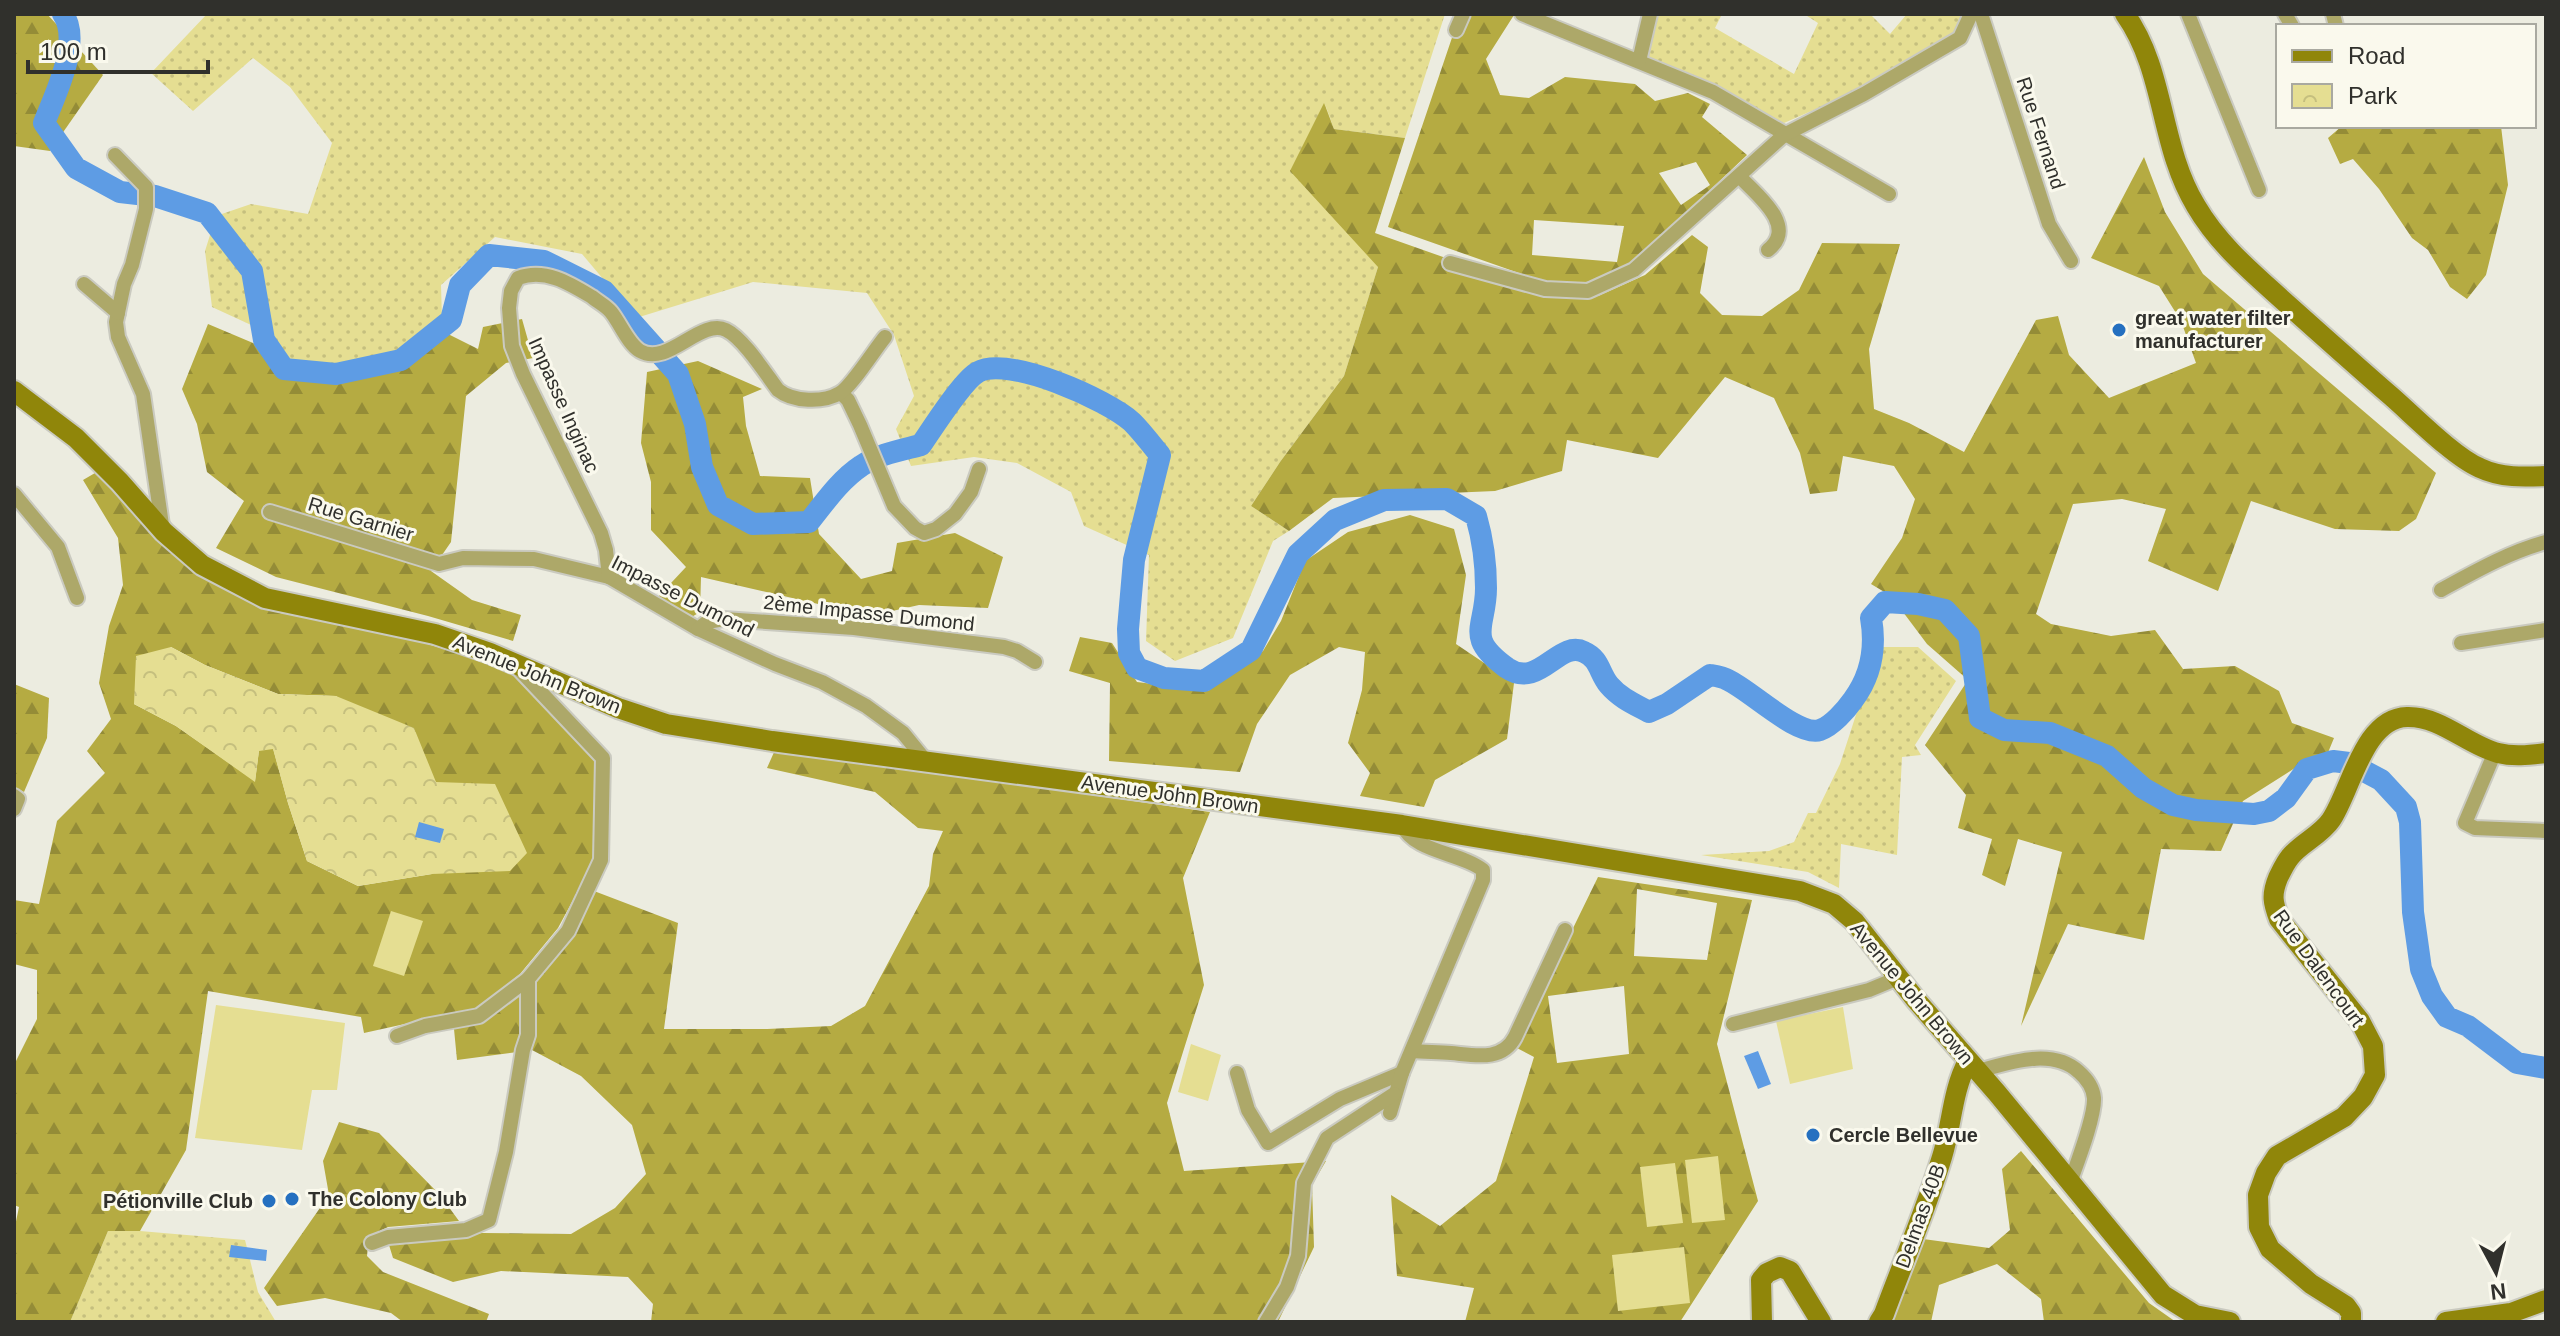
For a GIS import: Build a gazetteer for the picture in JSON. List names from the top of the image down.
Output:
{
  "streets": {
    "main road": ["Avenue John Brown", "Rue Dalencourt", "Delmas 40B"],
    "street": [
      "Rue Fernand",
      "Impasse Inginac",
      "Rue Garnier",
      "Impasse Dumond",
      "2ème Impasse Dumond"
    ]
  },
  "crossings": [
    ["Impasse Inginac", "Impasse Dumond"],
    ["Rue Garnier", "Impasse Dumond"],
    ["Impasse Dumond", "2ème Impasse Dumond"],
    ["Impasse Dumond", "Avenue John Brown"],
    ["Avenue John Brown", "Delmas 40B"]
  ],
  "places": [
    "great water filter manufacturer",
    "Cercle Bellevue",
    "The Colony Club",
    "Pétionville Club"
  ],
  "legend": ["Road", "Park"],
  "scale_bar": "100 m",
  "north": "bottom"
}
